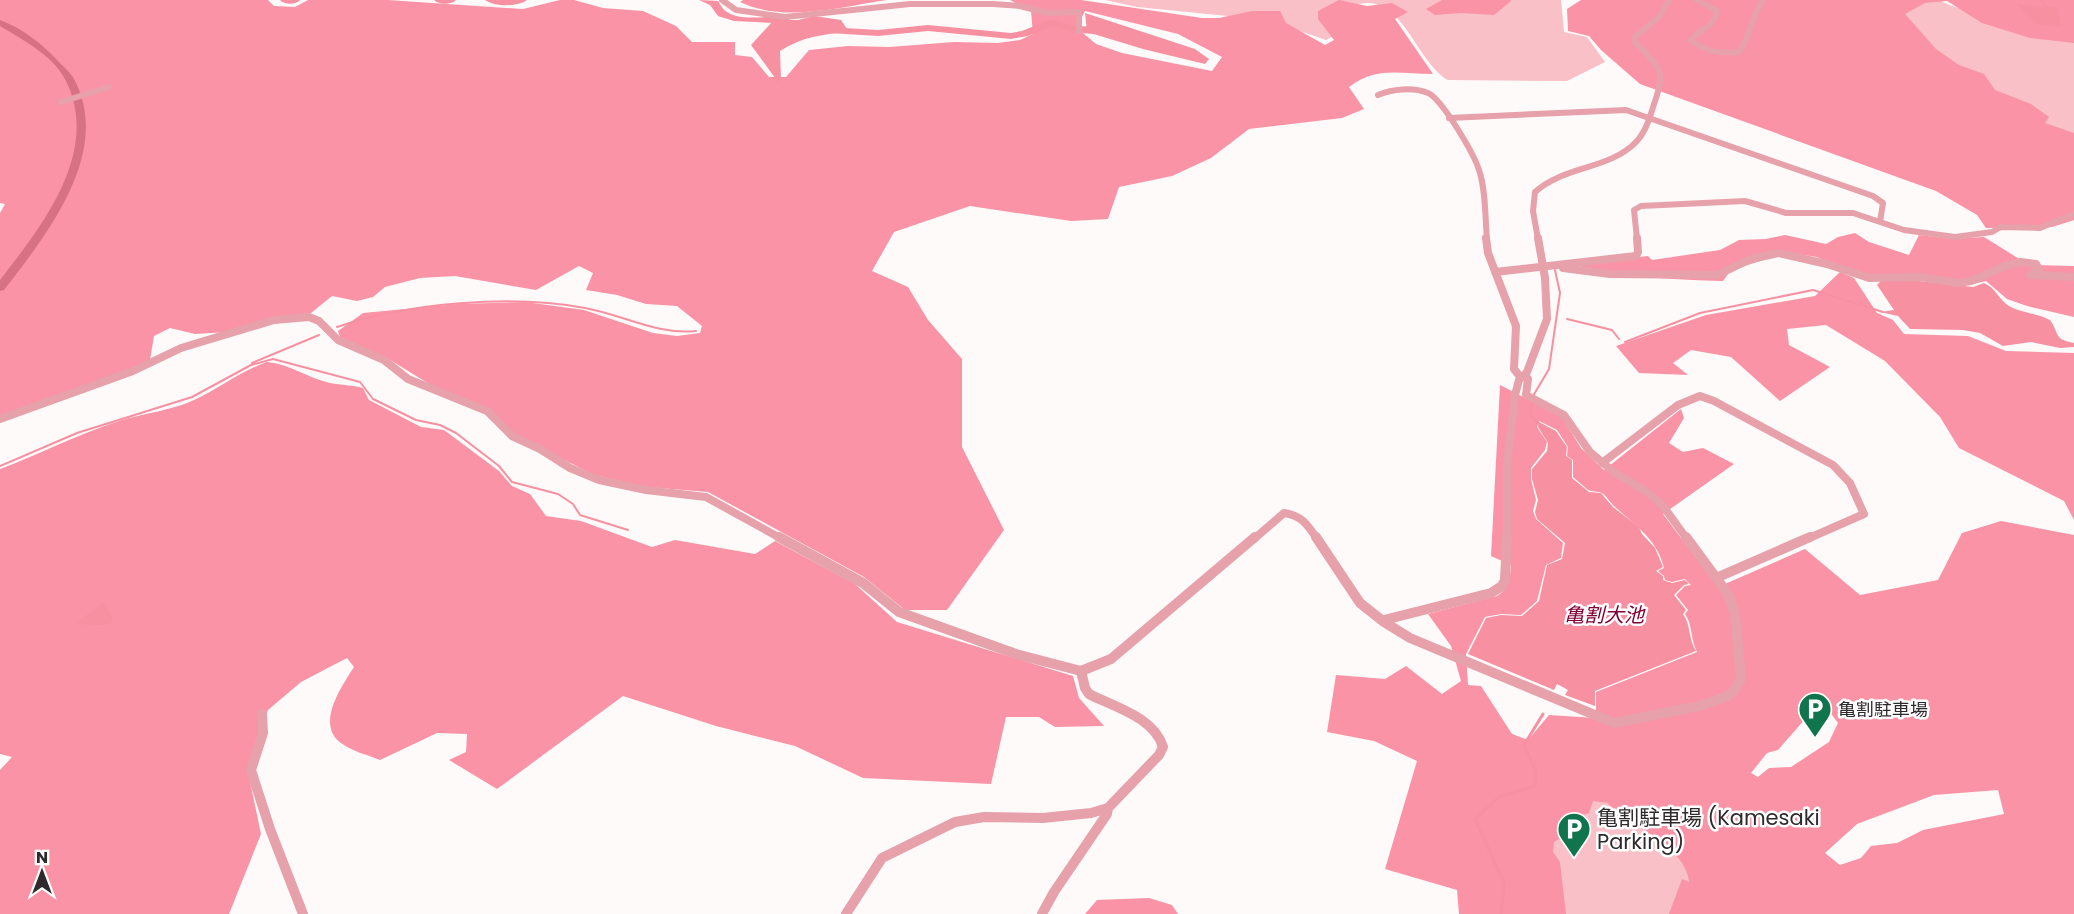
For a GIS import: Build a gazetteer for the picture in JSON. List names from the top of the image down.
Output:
{
  "water": ["亀割大池"],
  "places": {
    "parking": ["亀割駐車場", "亀割駐車場 (Kamesaki Parking)"]
  },
  "north": "top"
}
